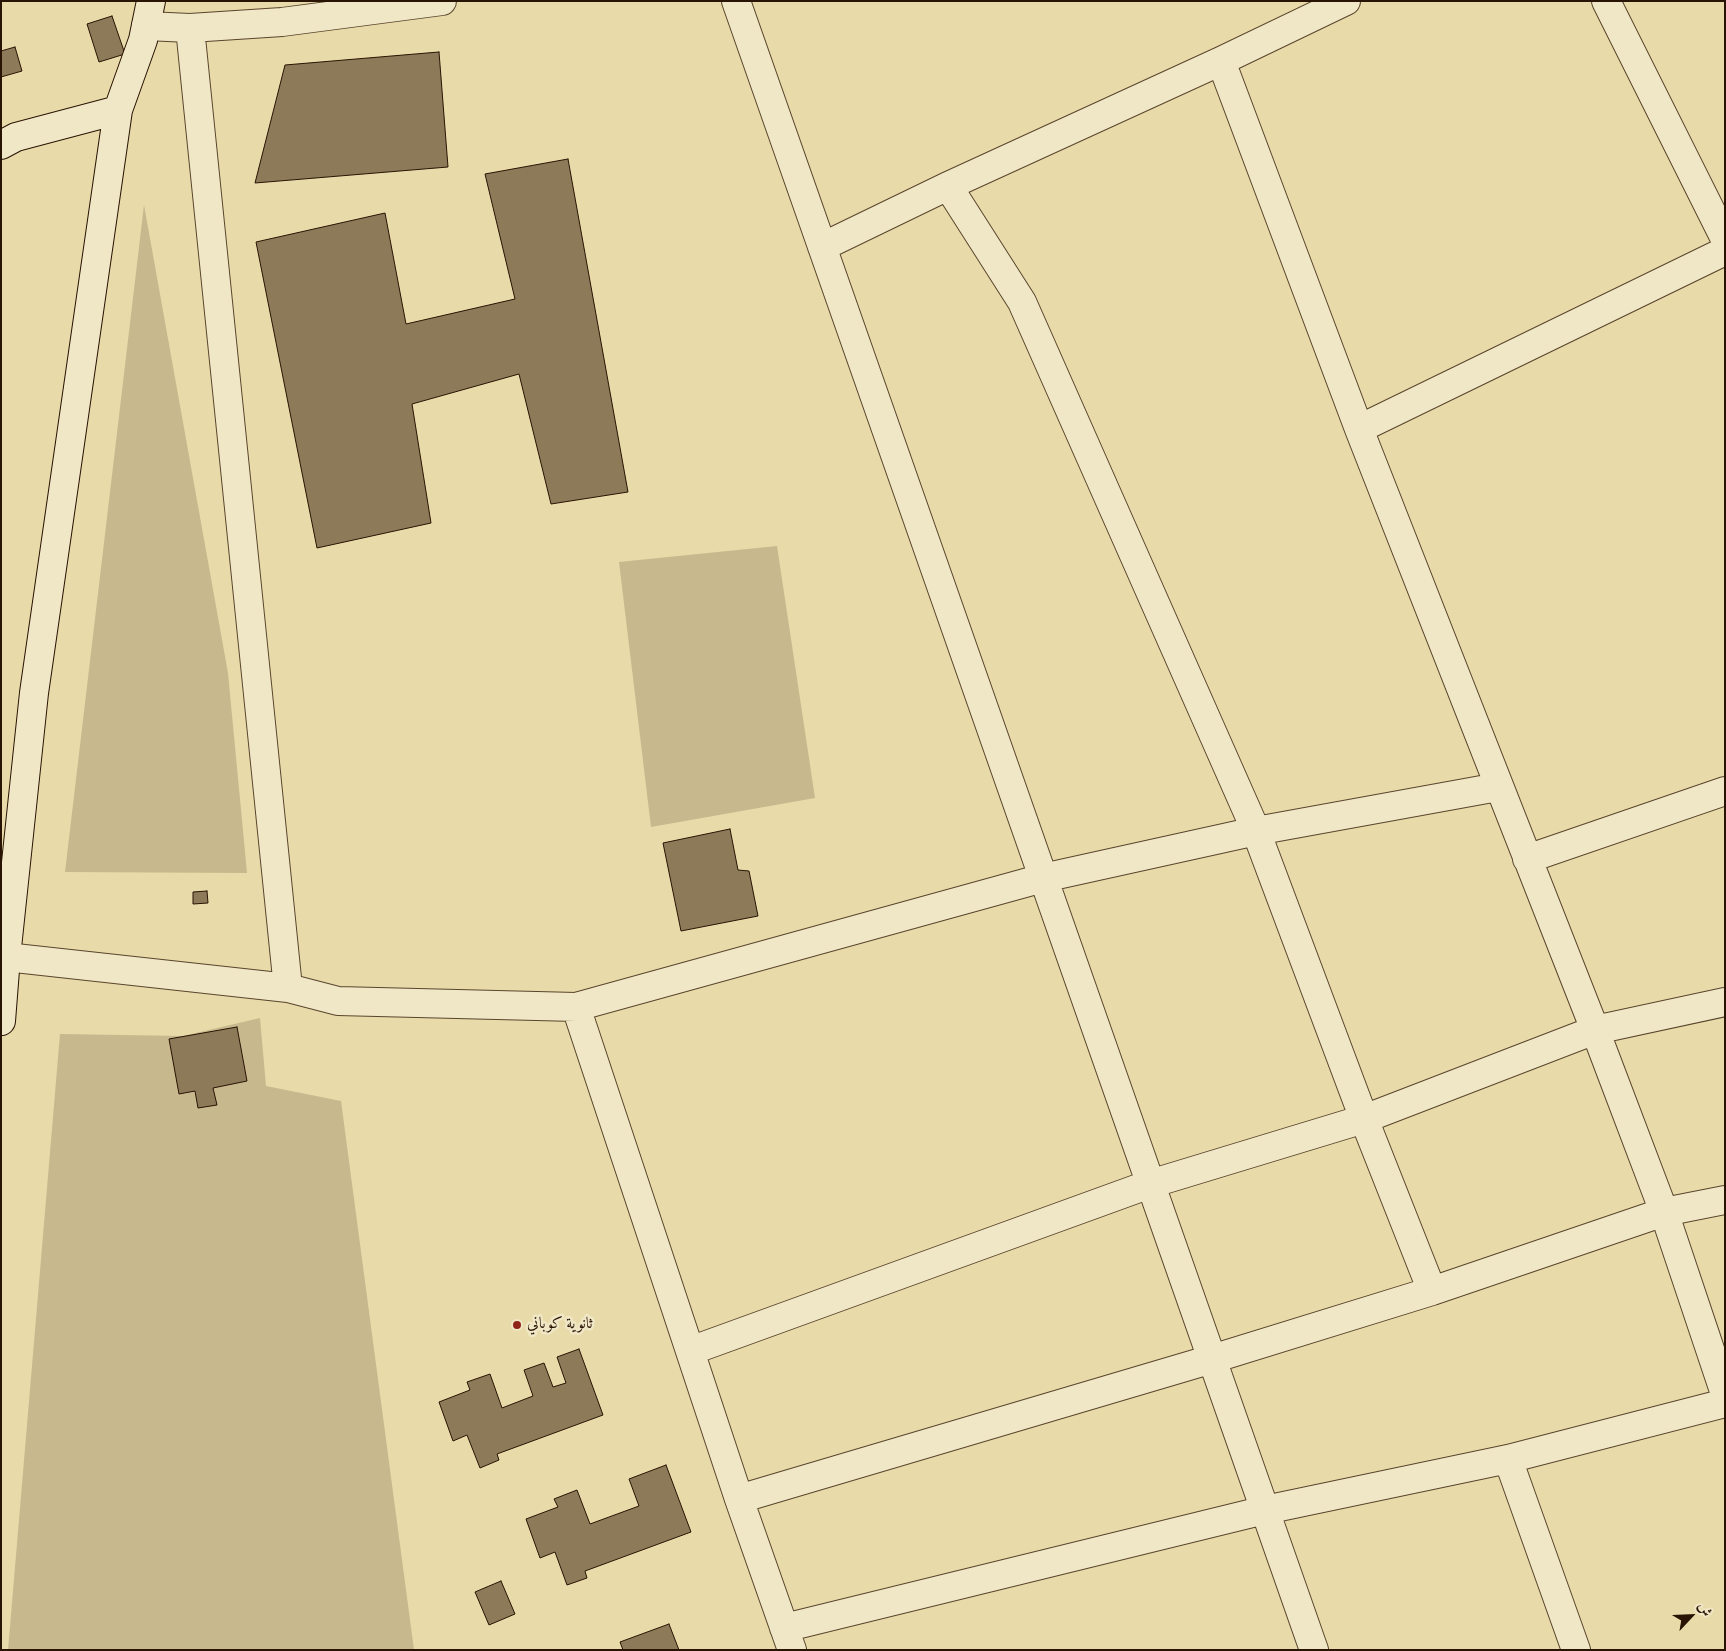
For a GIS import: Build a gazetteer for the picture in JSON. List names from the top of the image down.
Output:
{
  "places": ["ثانوية كوباني"],
  "north": "top right"
}
